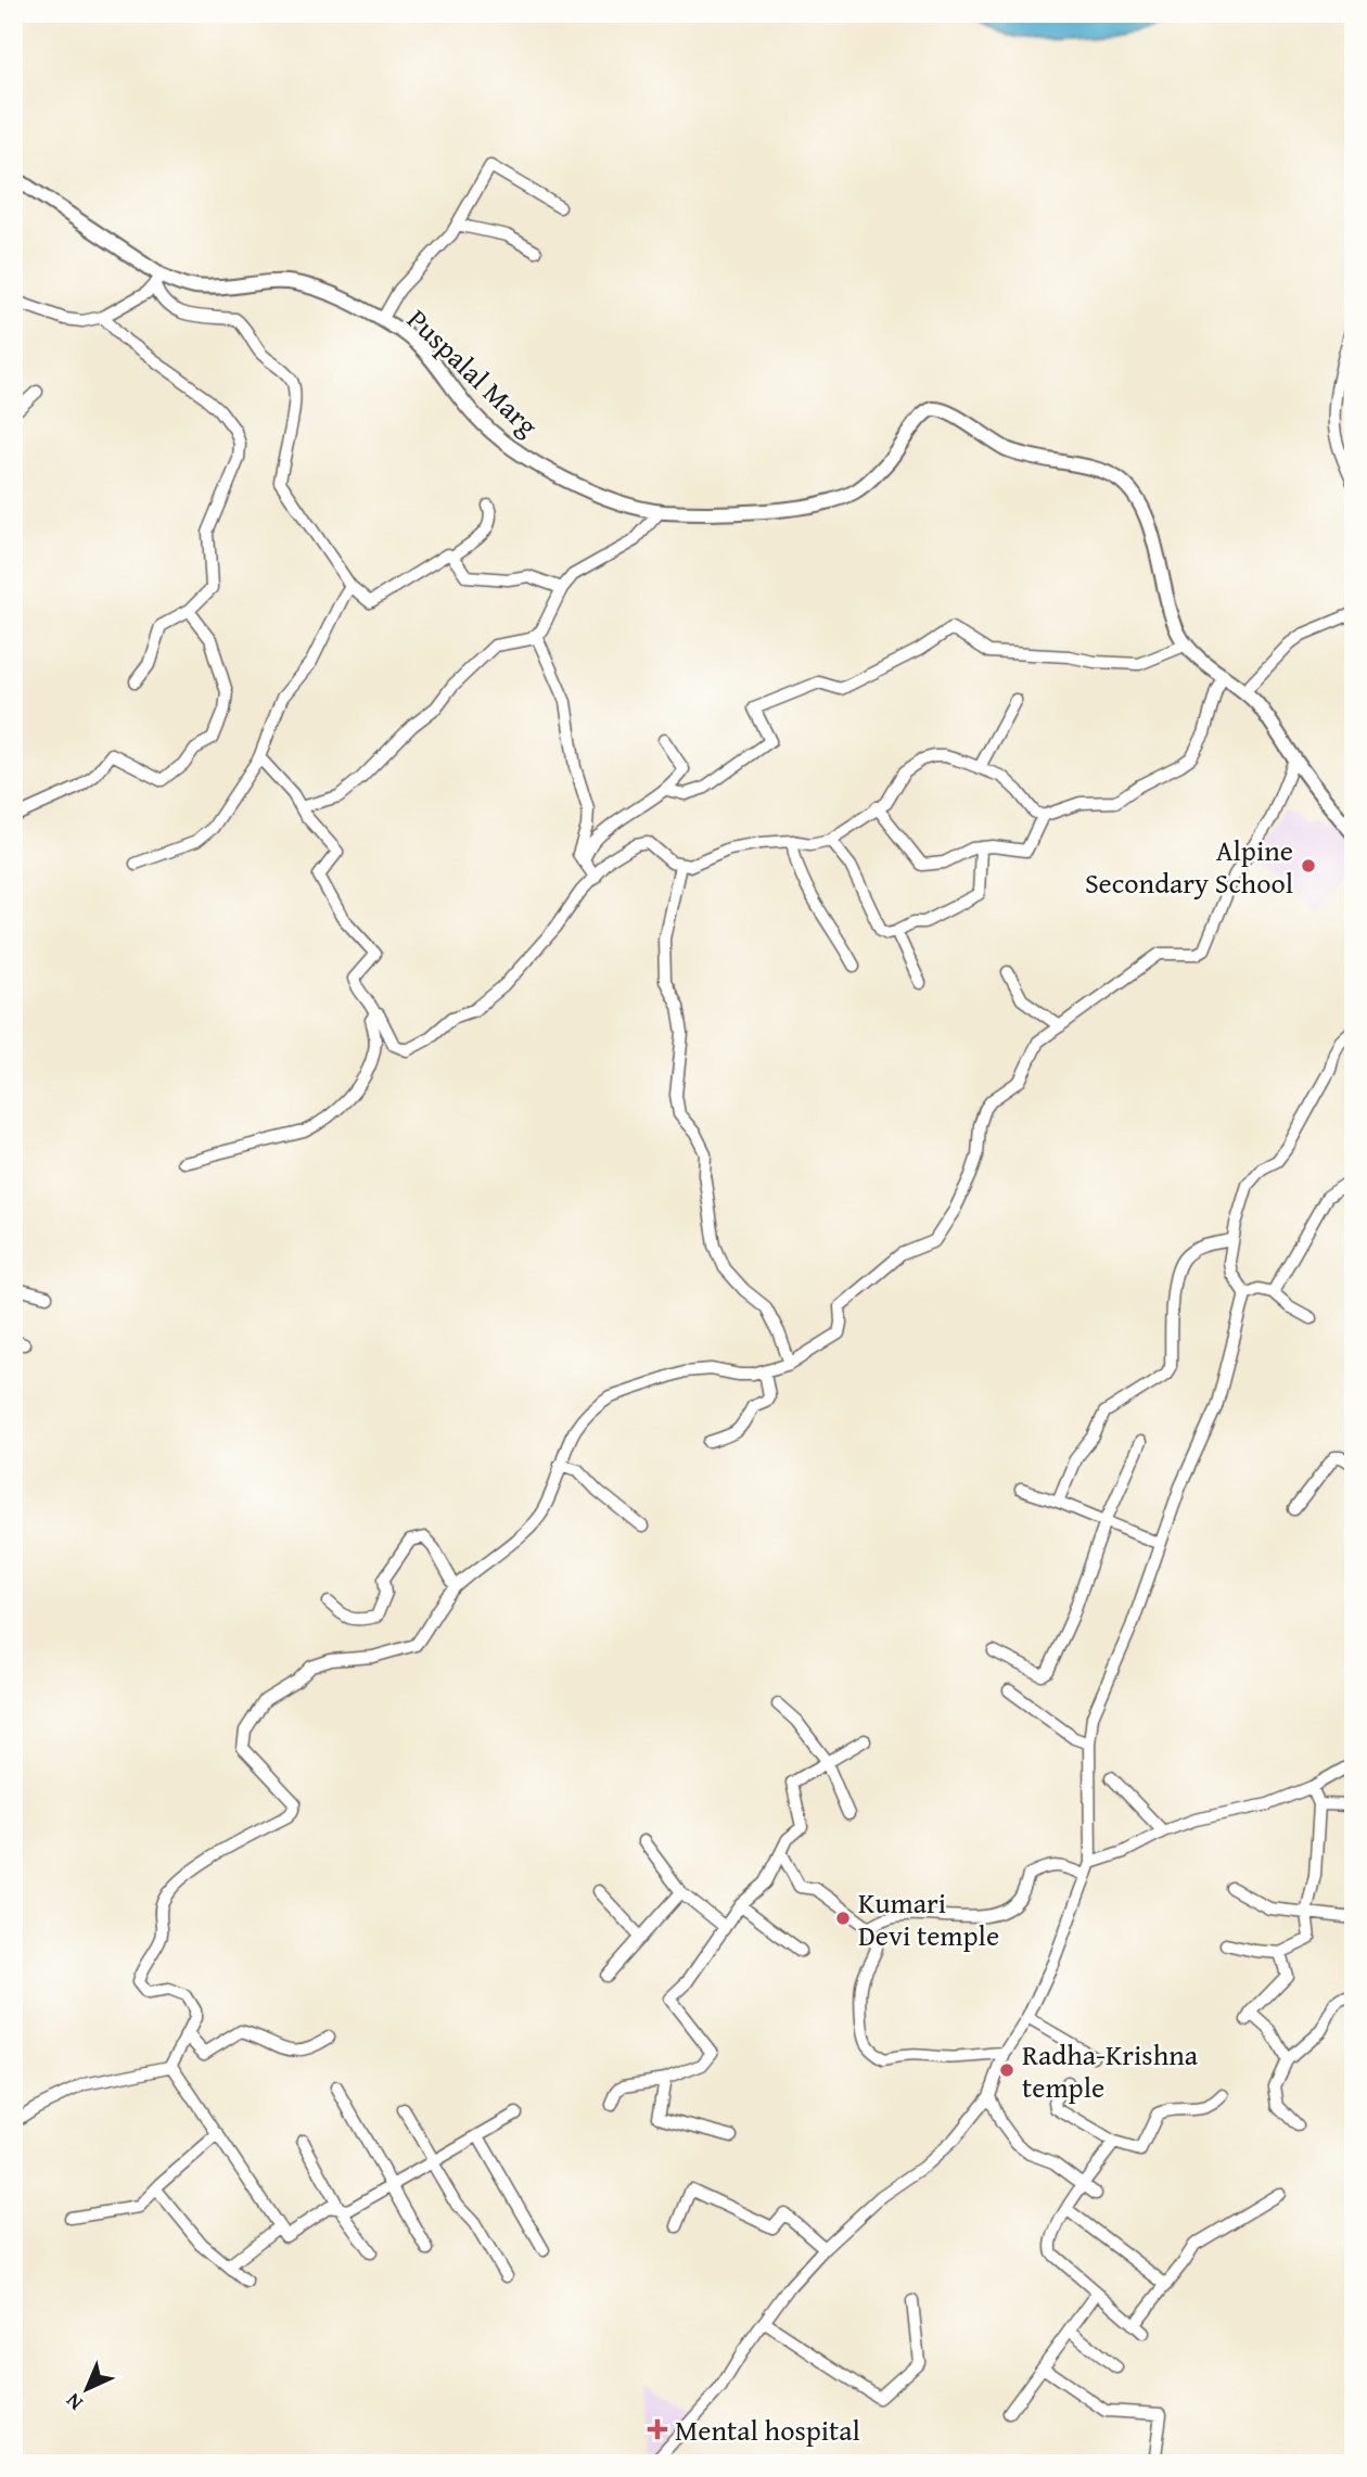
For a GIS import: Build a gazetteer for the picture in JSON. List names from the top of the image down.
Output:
{
  "streets": {
    "main road": ["Puspalal Marg"]
  },
  "places": {
    "other": ["Alpine Secondary School", "Kumari Devi temple", "Radha-Krishna temple"],
    "health": ["Mental hospital"]
  },
  "north": "bottom left"
}
